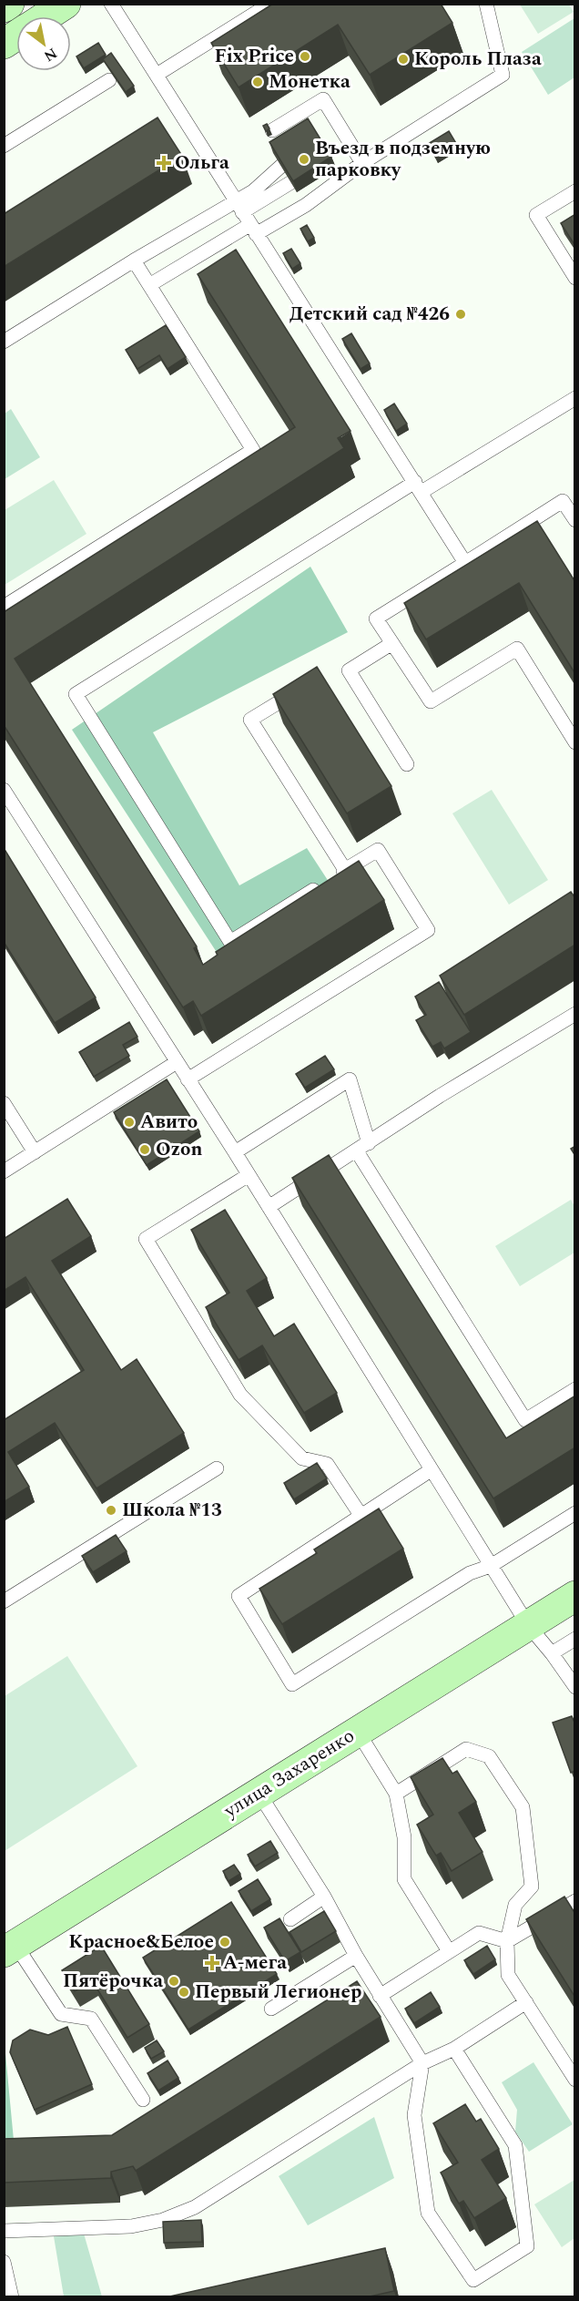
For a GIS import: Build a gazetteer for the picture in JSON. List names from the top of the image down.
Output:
{
  "streets": {
    "street": ["улица Захаренко"]
  },
  "places": {
    "other": [
      "Fix Price",
      "Король Плаза",
      "Монетка",
      "Въезд в подземную парковку",
      "Детский сад №426",
      "Авито",
      "Ozon",
      "Школа №13",
      "Красное&Белое",
      "Пятёрочка",
      "Первый Легионер"
    ],
    "health": ["Ольга", "А-мега"]
  },
  "north": "bottom right"
}
